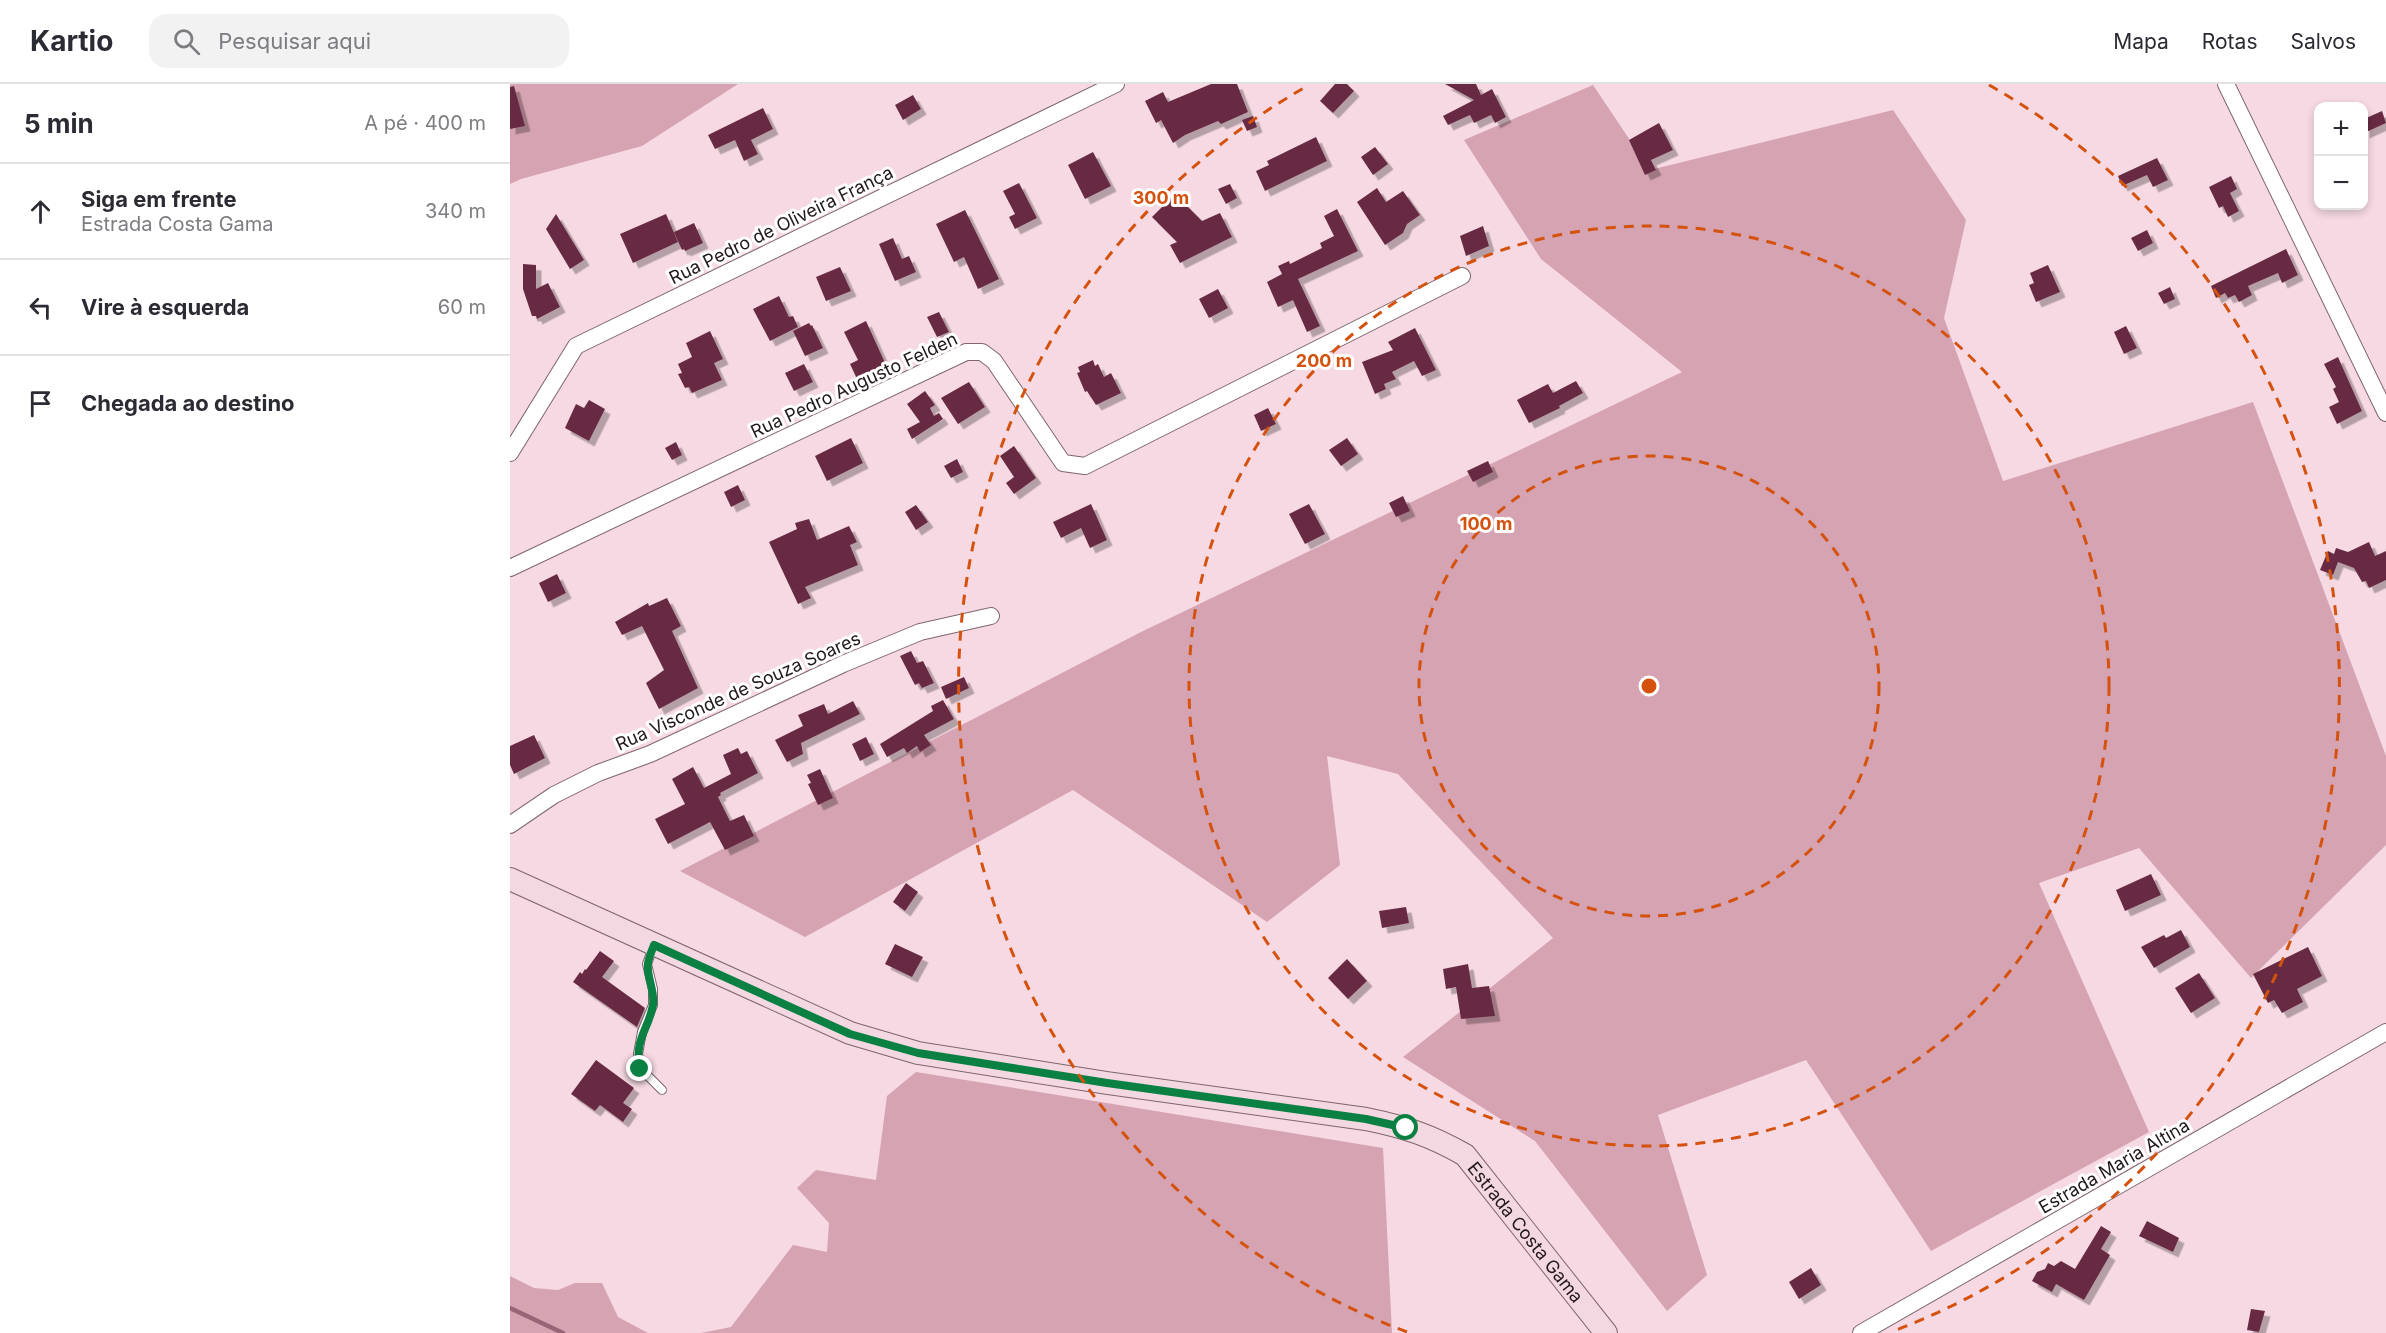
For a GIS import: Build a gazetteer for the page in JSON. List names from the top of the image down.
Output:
{
  "streets": {
    "main road": ["Estrada Costa Gama"],
    "street": [
      "Rua Pedro de Oliveira França",
      "Rua Pedro Augusto Felden",
      "Rua Visconde de Souza Soares",
      "Estrada Maria Altina"
    ]
  },
  "page": {
    "header": "Kartio",
    "search": "Pesquisar aqui",
    "nav": ["Mapa", "Rotas", "Salvos"],
    "heading": ["5 min", "A pé · 400 m"],
    "map_buttons": ["+", "−"],
    "list": [
      ["Siga em frente", "Estrada Costa Gama", "340 m"],
      ["Vire à esquerda", "60 m"],
      "Chegada ao destino"
    ]
  },
  "rings": ["300 m", "200 m", "100 m"]
}
